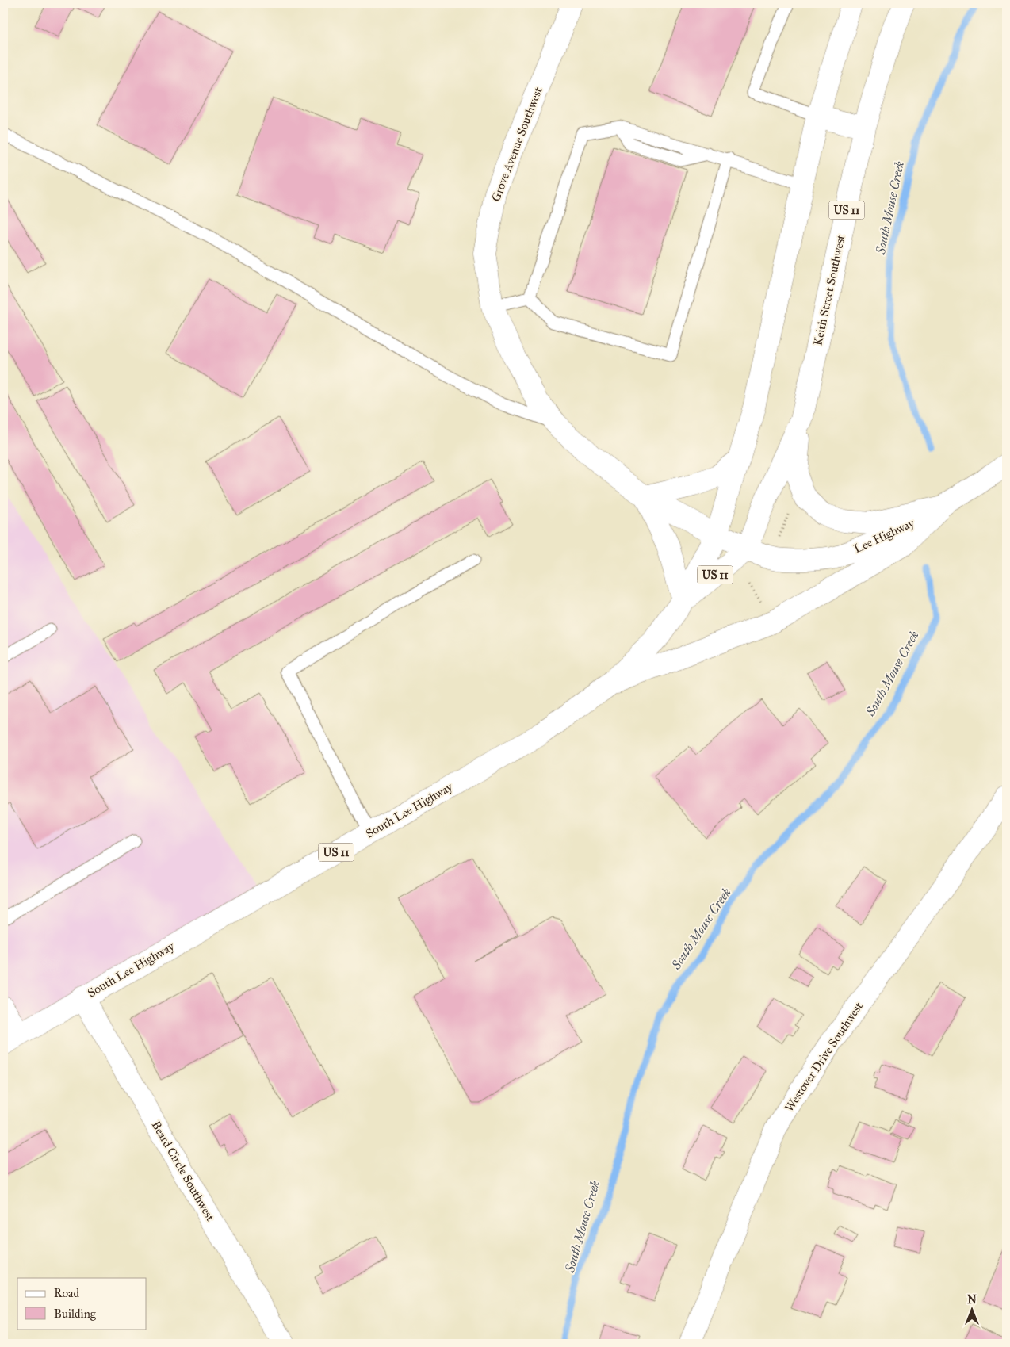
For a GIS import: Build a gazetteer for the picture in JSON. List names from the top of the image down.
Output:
{
  "streets": {
    "main road": [
      "Grove Avenue Southwest",
      "US 11",
      "Keith Street Southwest",
      "Lee Highway",
      "South Lee Highway",
      "Westover Drive Southwest",
      "Beard Circle Southwest"
    ]
  },
  "crossings": [
    ["Grove Avenue Southwest", "US 11"],
    ["Grove Avenue Southwest", "Keith Street Southwest"],
    ["Grove Avenue Southwest", "Lee Highway"],
    ["Grove Avenue Southwest", "South Lee Highway"],
    ["US 11", "South Lee Highway"],
    ["Keith Street Southwest", "Lee Highway"],
    ["Keith Street Southwest", "South Lee Highway"],
    ["Lee Highway", "South Lee Highway"],
    ["South Lee Highway", "Beard Circle Southwest"]
  ],
  "water": ["South Mouse Creek"],
  "legend": ["Road", "Building"],
  "north": "top"
}
